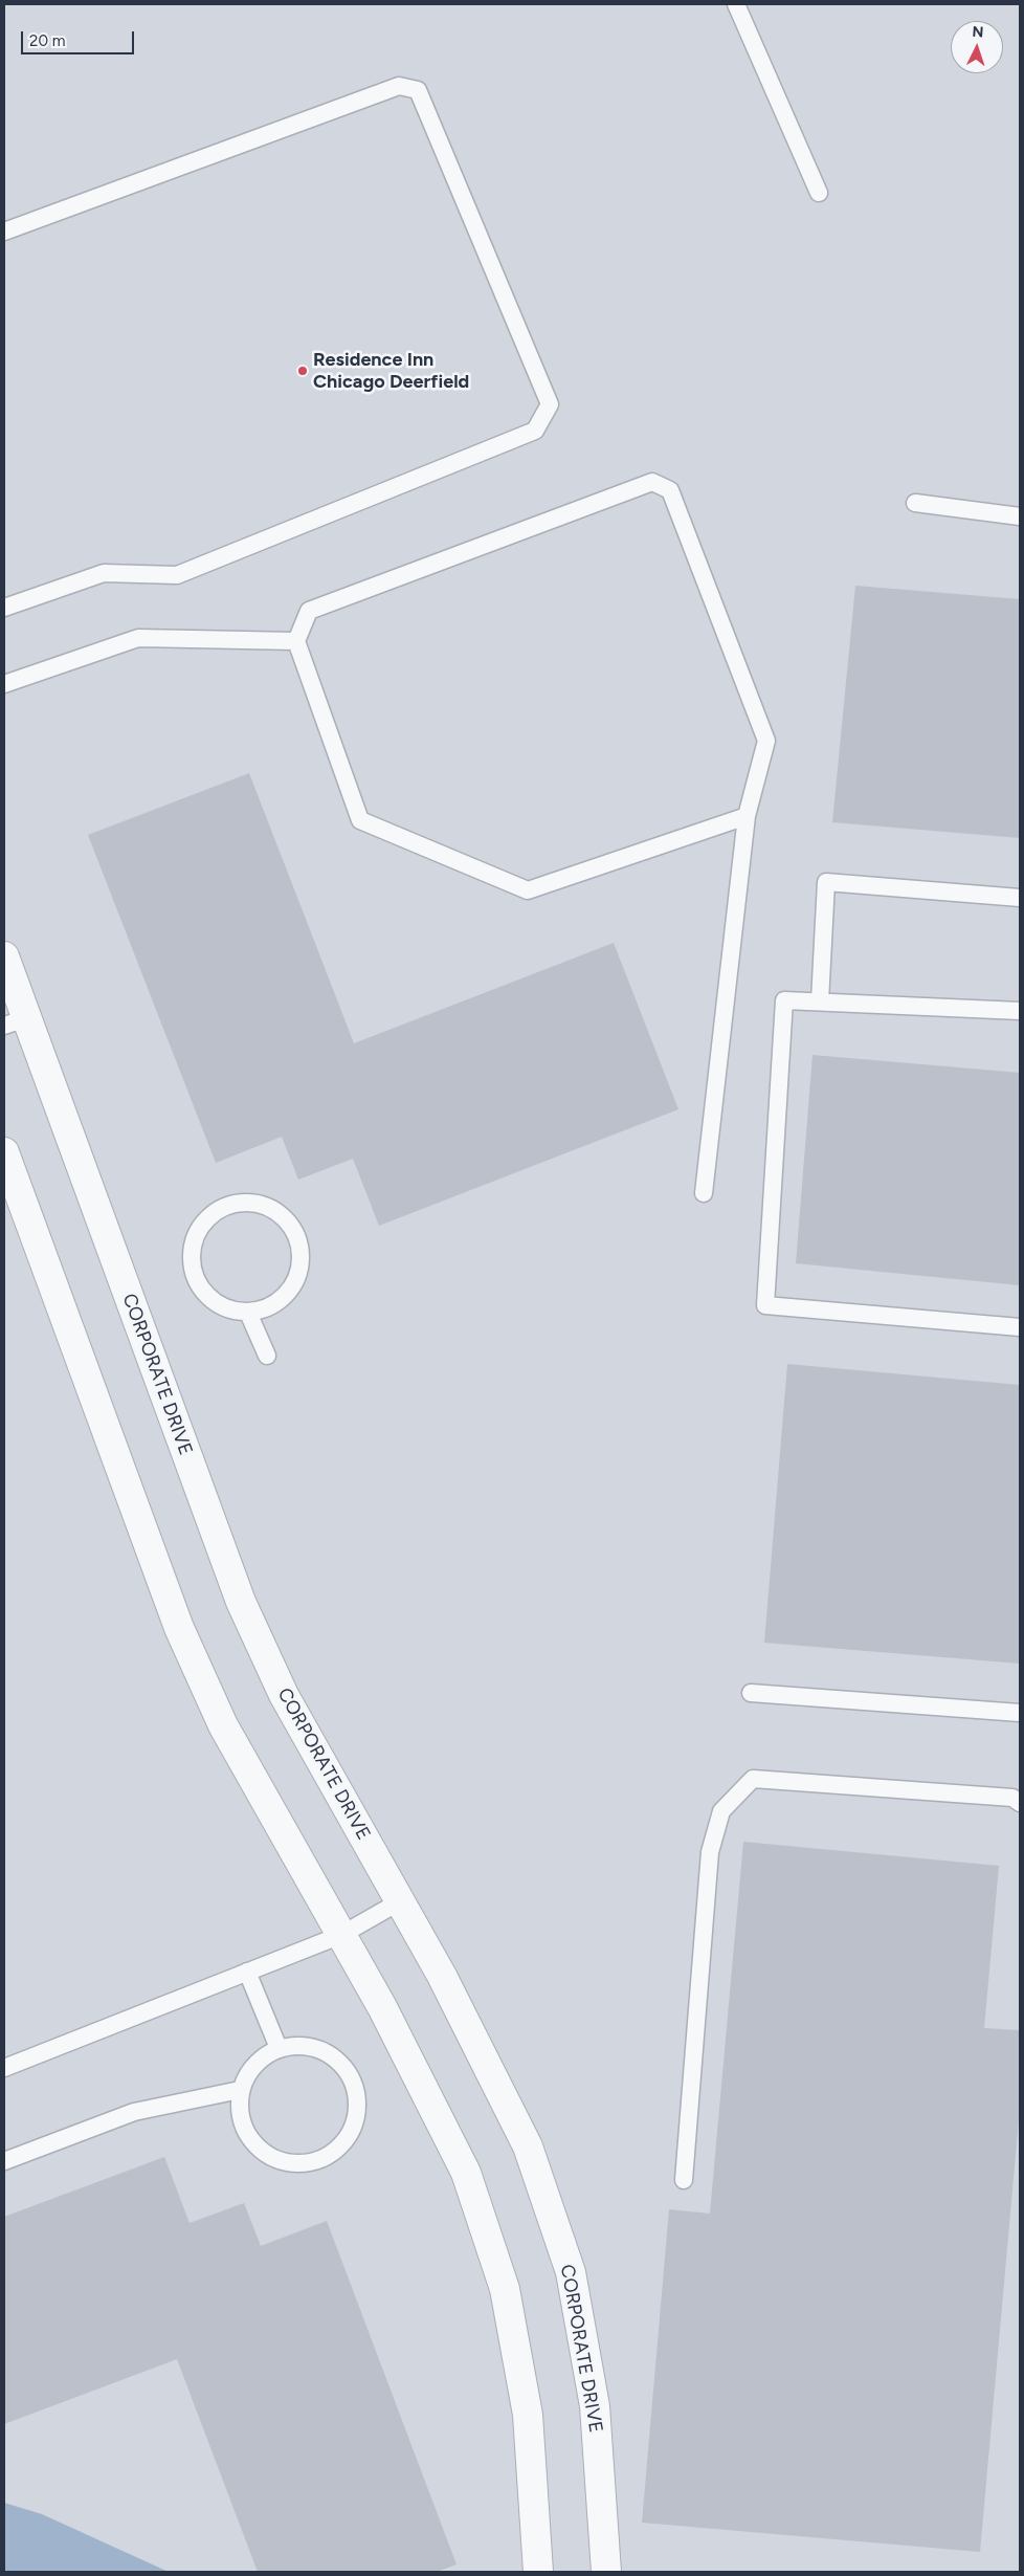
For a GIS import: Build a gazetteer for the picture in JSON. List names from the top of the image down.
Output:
{
  "streets": {
    "street": ["CORPORATE DRIVE"]
  },
  "places": ["Residence Inn Chicago Deerfield"],
  "scale_bar": "20 m",
  "north": "top"
}
